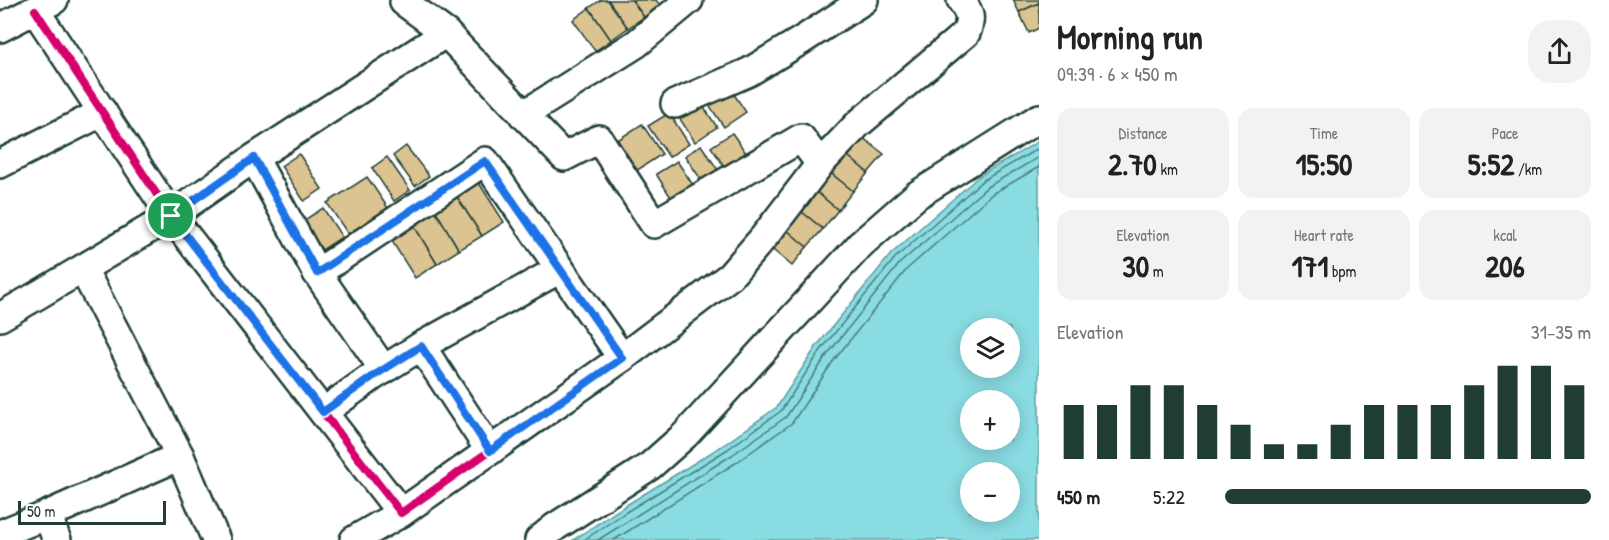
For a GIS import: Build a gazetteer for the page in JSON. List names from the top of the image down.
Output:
{
  "scale_bar": "50 m",
  "page": {
    "heading": ["Morning run", "09:39 · 6 × 450 m"],
    "stats": [
      ["Distance", "2.70 km"],
      ["Time", "15:50"],
      ["Pace", "5:52 /km"],
      ["Elevation", "30 m"],
      ["Heart rate", "171 bpm"],
      ["kcal", "206"]
    ],
    "chart": ["Elevation", "31–35 m"],
    "map_buttons": ["+", "−"],
    "list": [
      {
        "name": "450 m",
        "note": "5:22"
      }
    ],
    "scale": "50 m"
  }
}
